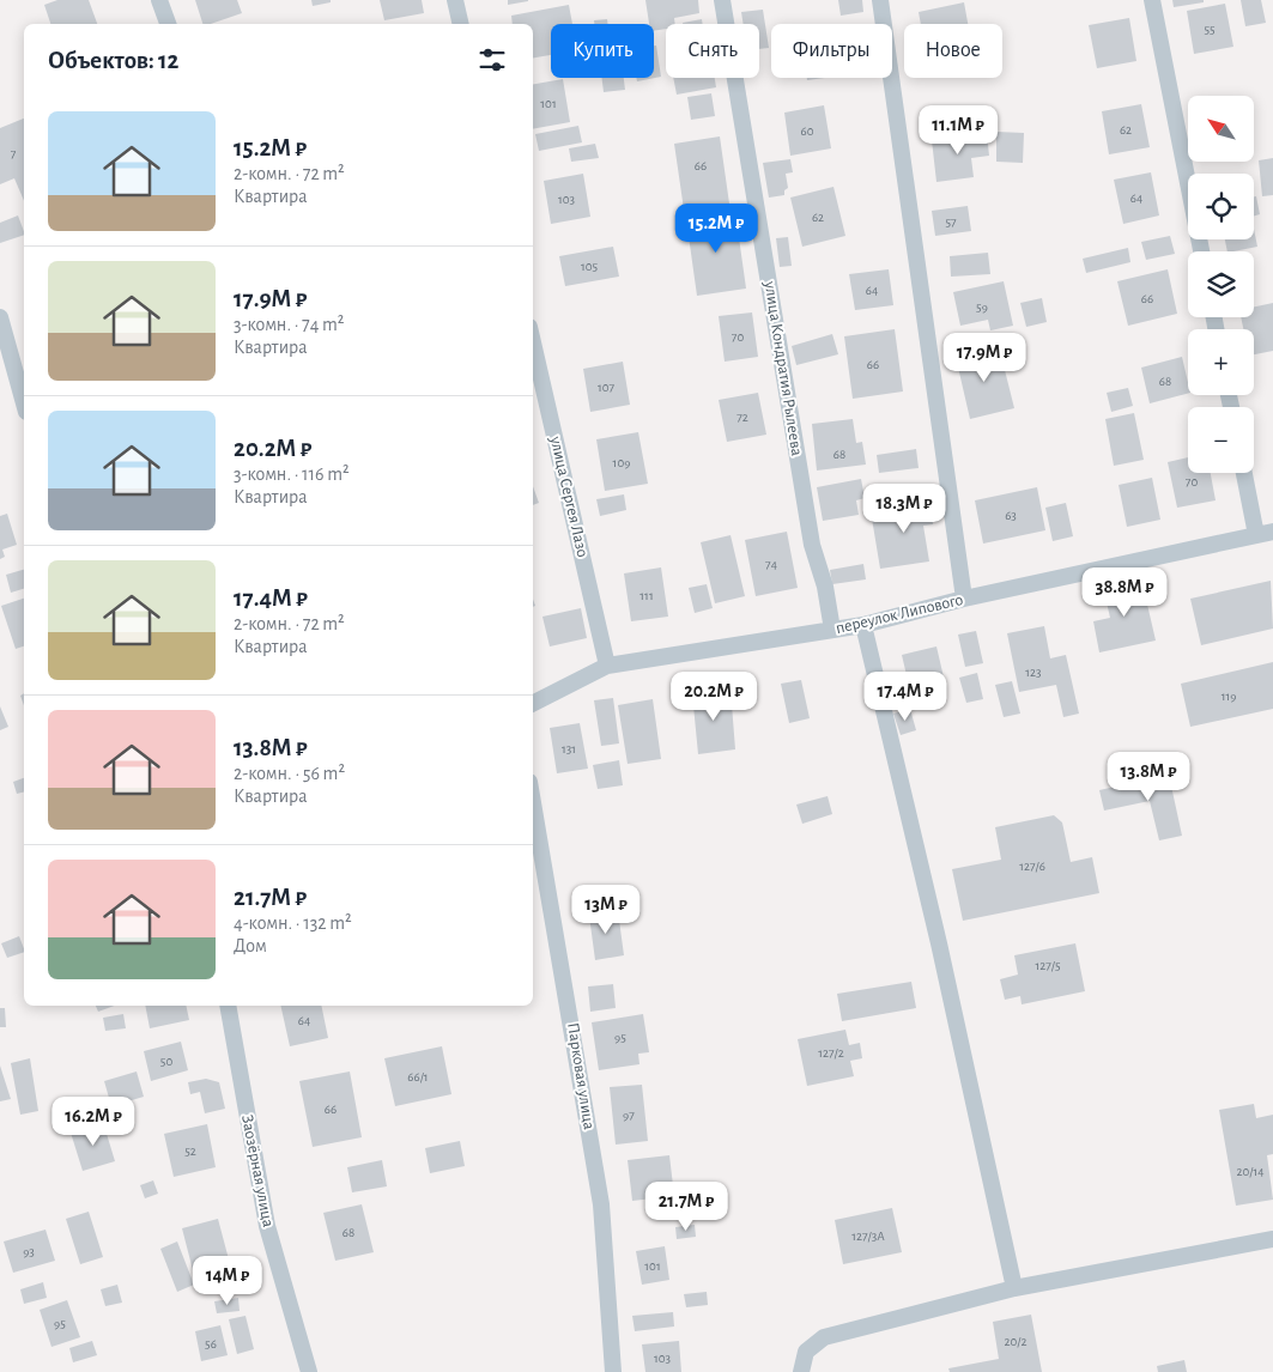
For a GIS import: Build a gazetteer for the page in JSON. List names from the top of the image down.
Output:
{
  "streets": {
    "lane": [
      "улица Кондратия Рылеева",
      "улица Сергея Лазо",
      "переулок Липового",
      "Парковая улица",
      "Заозёрная улица"
    ]
  },
  "crossings": [
    ["улица Кондратия Рылеева", "переулок Липового"],
    ["улица Сергея Лазо", "переулок Липового"]
  ],
  "house_numbers": [
    "55",
    "101",
    "62",
    "60",
    "7",
    "66",
    "64",
    "103",
    "62",
    "57",
    "105",
    "64",
    "66",
    "59",
    "70",
    "66",
    "68",
    "107",
    "72",
    "68",
    "109",
    "70",
    "63",
    "74",
    "111",
    "123",
    "119",
    "131",
    "127/6",
    "127/5",
    "64",
    "95",
    "127/2",
    "50",
    "66/1",
    "66",
    "97",
    "52",
    "20/14",
    "68",
    "127/3А",
    "93",
    "101",
    "95",
    "20/2",
    "56",
    "103"
  ],
  "north": "top left",
  "page": {
    "chip": [
      "Купить",
      "Снять",
      "Фильтры",
      "Новое"
    ],
    "heading": "Объектов: 12",
    "map_buttons": ["+", "−"],
    "list": [
      {
        "name": "15.2M ₽",
        "note": "2-комн. · 72 m² · Квартира"
      },
      {
        "name": "17.9M ₽",
        "note": "3-комн. · 74 m² · Квартира"
      },
      {
        "name": "20.2M ₽",
        "note": "3-комн. · 116 m² · Квартира"
      },
      {
        "name": "17.4M ₽",
        "note": "2-комн. · 72 m² · Квартира"
      },
      {
        "name": "13.8M ₽",
        "note": "2-комн. · 56 m² · Квартира"
      },
      {
        "name": "21.7M ₽",
        "note": "4-комн. · 132 m² · Дом"
      }
    ],
    "price": [
      "11.1M ₽",
      "15.2M ₽",
      "17.9M ₽",
      "18.3M ₽",
      "38.8M ₽",
      "20.2M ₽",
      "17.4M ₽",
      "13.8M ₽",
      "13M ₽",
      "16.2M ₽",
      "21.7M ₽",
      "14M ₽"
    ]
  }
}
